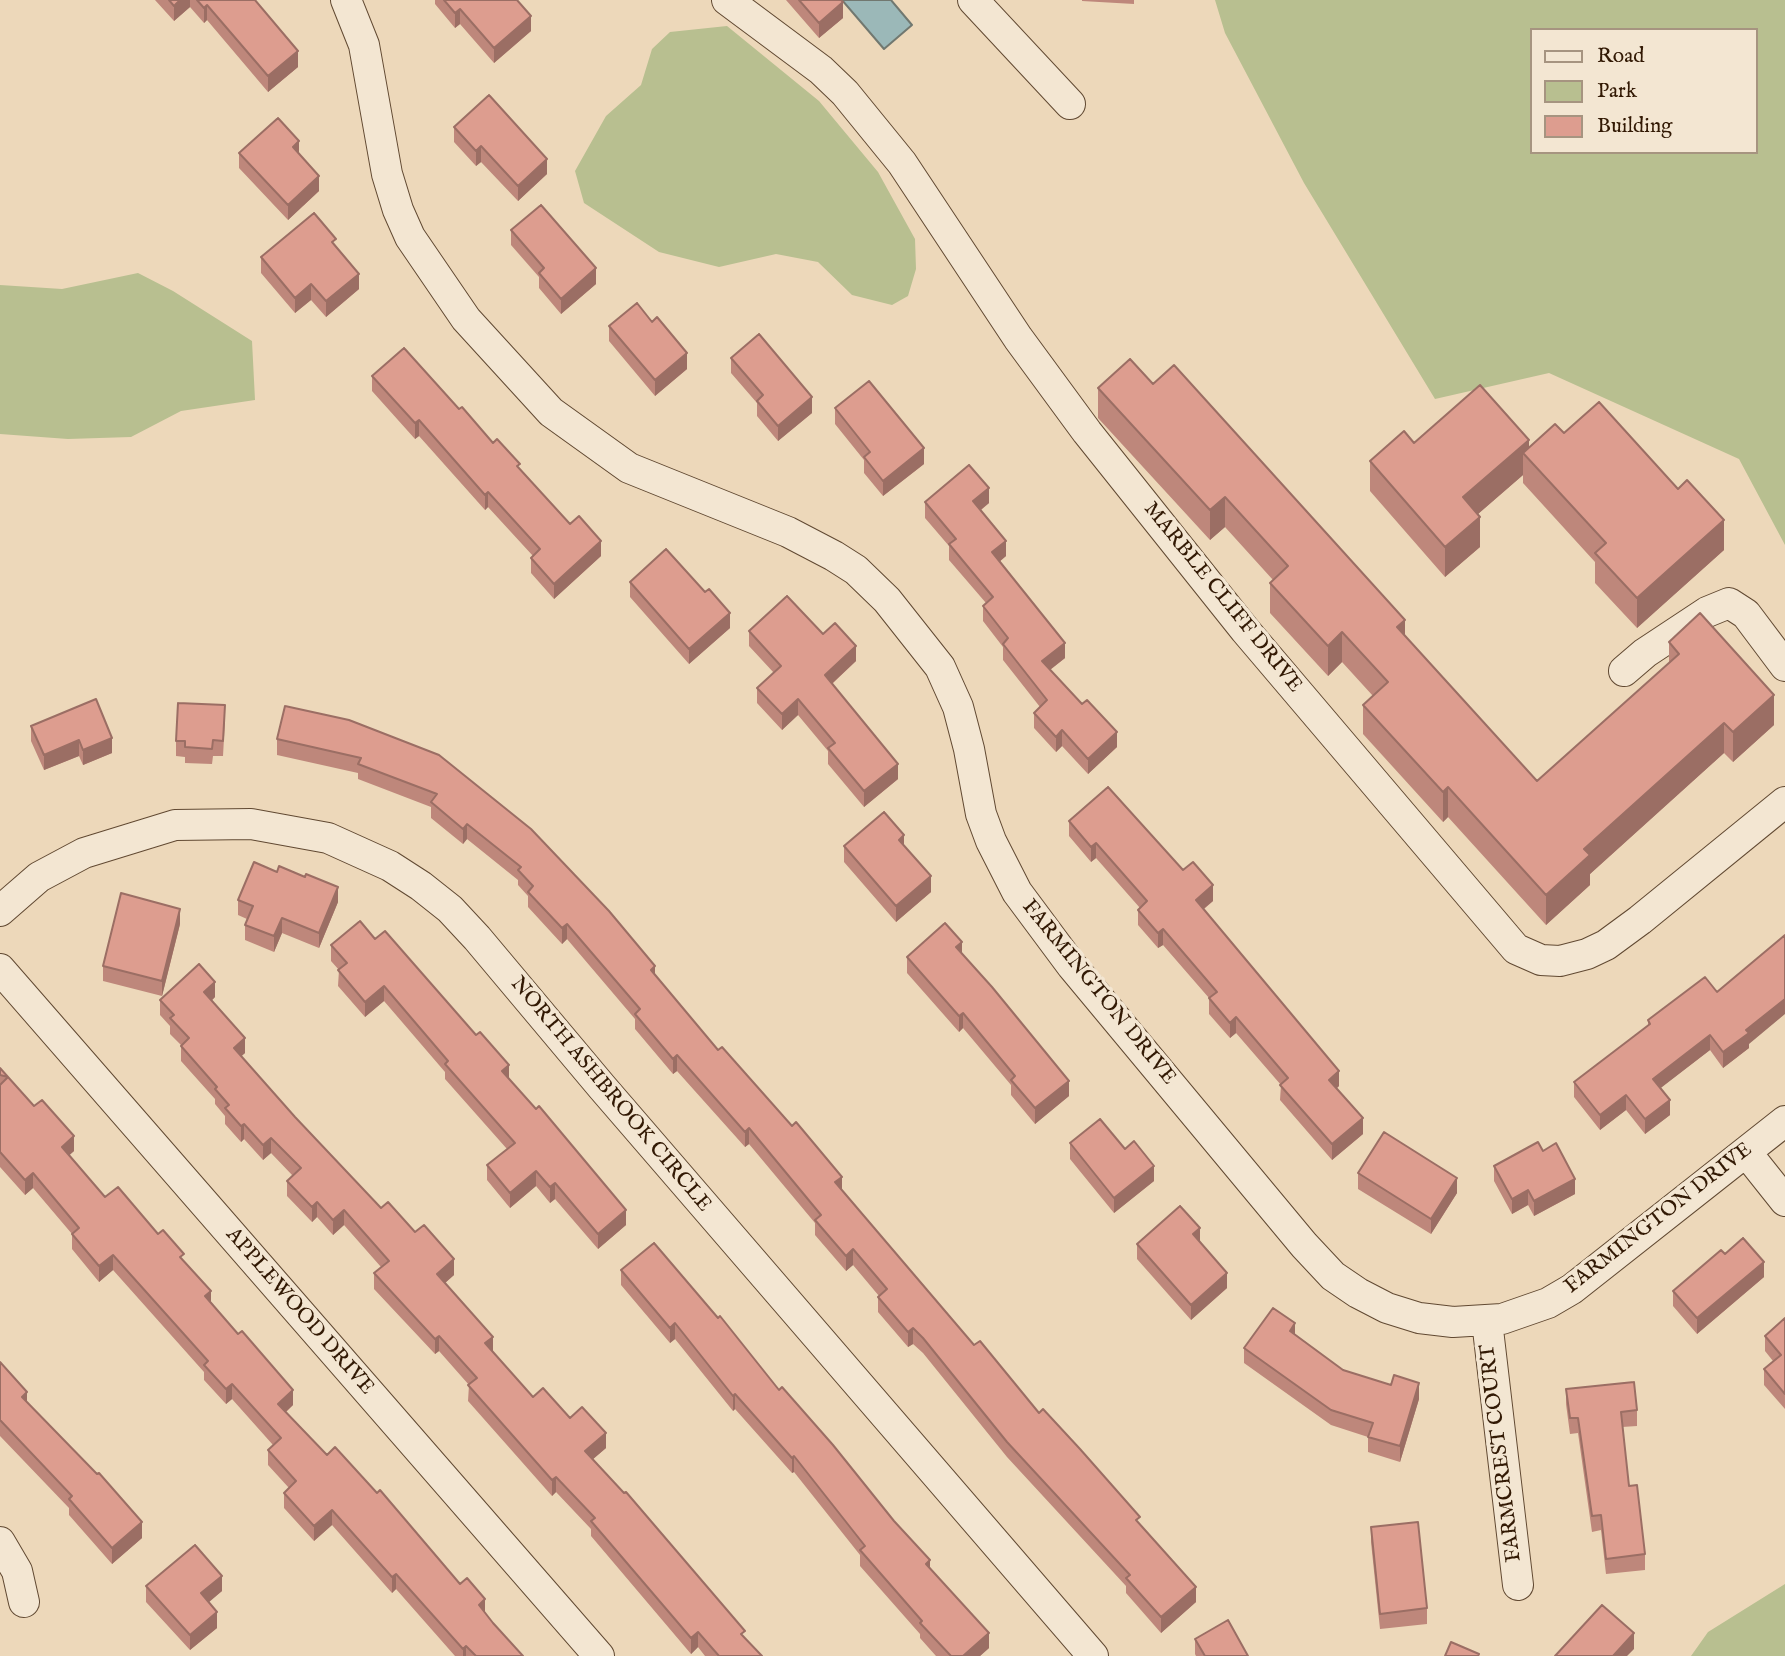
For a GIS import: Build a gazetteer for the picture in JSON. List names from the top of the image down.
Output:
{
  "streets": {
    "street": [
      "MARBLE CLIFF DRIVE",
      "FARMINGTON DRIVE",
      "NORTH ASHBROOK CIRCLE",
      "APPLEWOOD DRIVE",
      "FARMCREST COURT"
    ]
  },
  "crossings": [
    ["FARMINGTON DRIVE", "FARMCREST COURT"]
  ],
  "legend": ["Road", "Park", "Building"]
}
